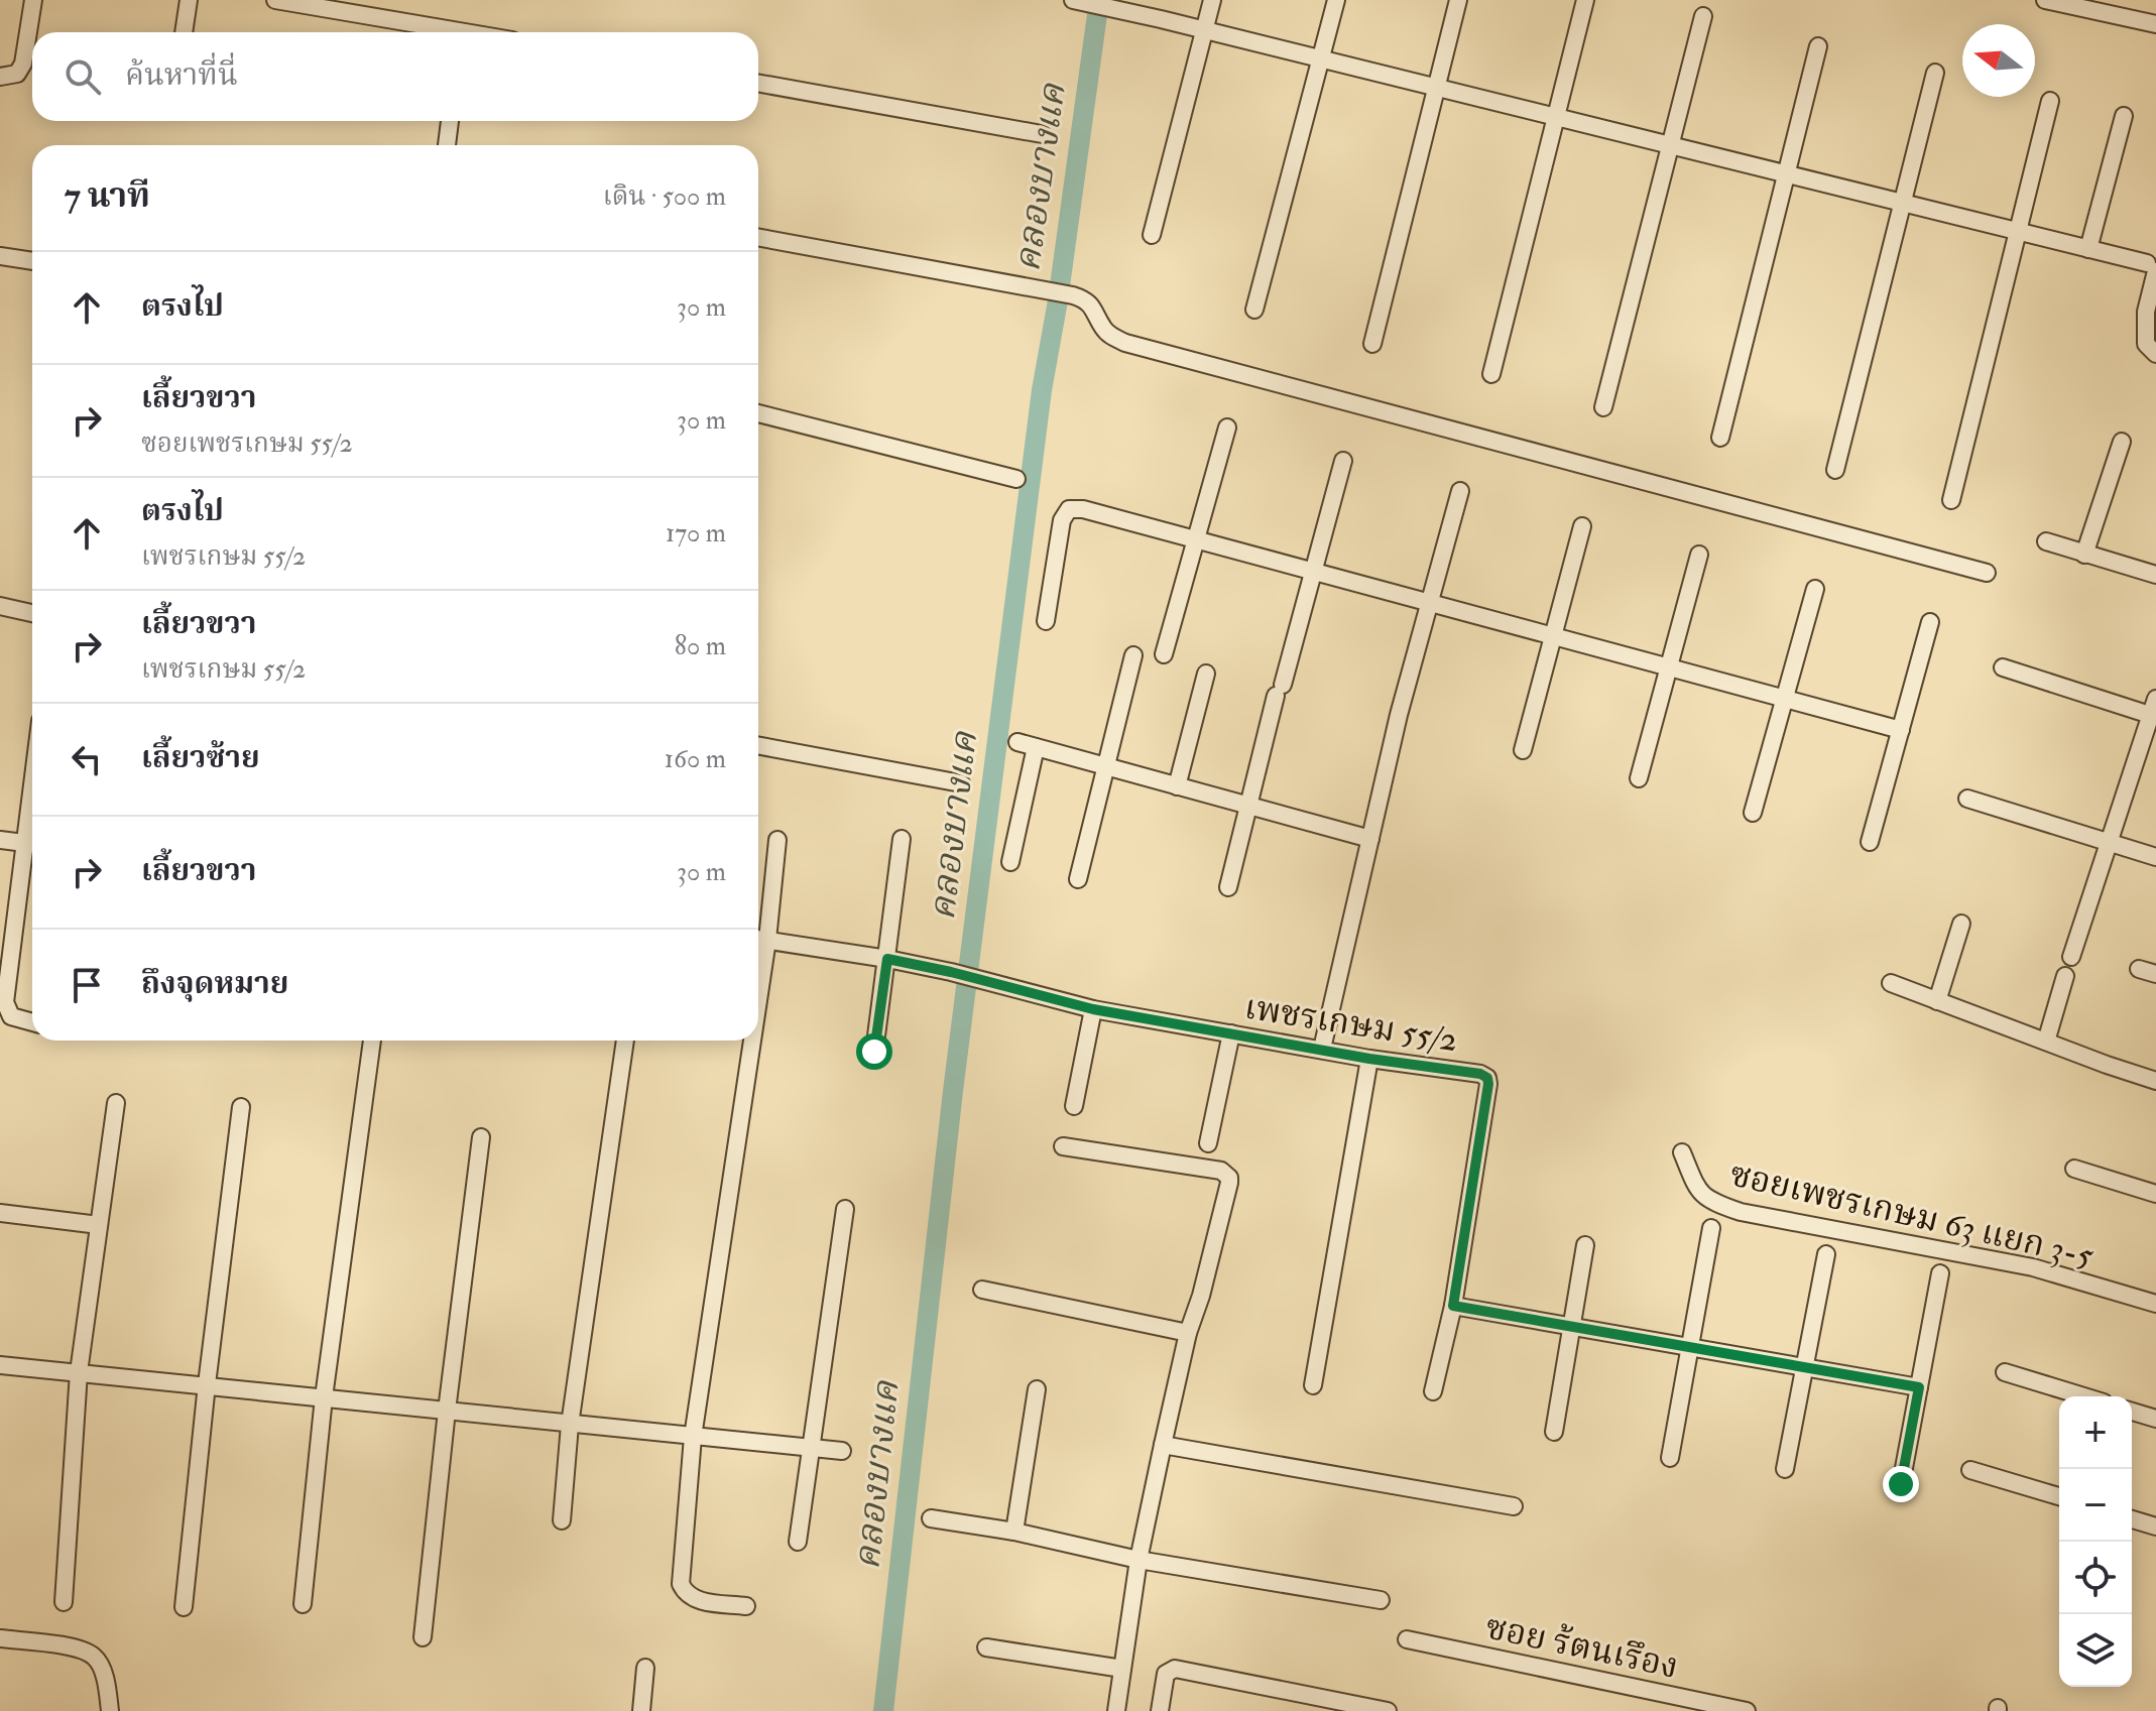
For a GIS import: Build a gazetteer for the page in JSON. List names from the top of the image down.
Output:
{
  "streets": {
    "street": ["เพชรเกษม 55/2", "ซอยเพชรเกษม 63 แยก 3-5", "ซอย ร้ตนเรึอง"]
  },
  "water": ["คลองบางแค"],
  "north": "left",
  "page": {
    "search": "ค้นหาที่นี่",
    "heading": ["7 นาที", "เดิน · 500 m"],
    "list": [
      ["ตรงไป", "30 m"],
      ["เลี้ยวขวา", "ซอยเพชรเกษม 55/2", "30 m"],
      ["ตรงไป", "เพชรเกษม 55/2", "170 m"],
      ["เลี้ยวขวา", "เพชรเกษม 55/2", "80 m"],
      ["เลี้ยวซ้าย", "160 m"],
      ["เลี้ยวขวา", "30 m"],
      "ถึงจุดหมาย"
    ],
    "map_buttons": ["+", "−"]
  }
}
